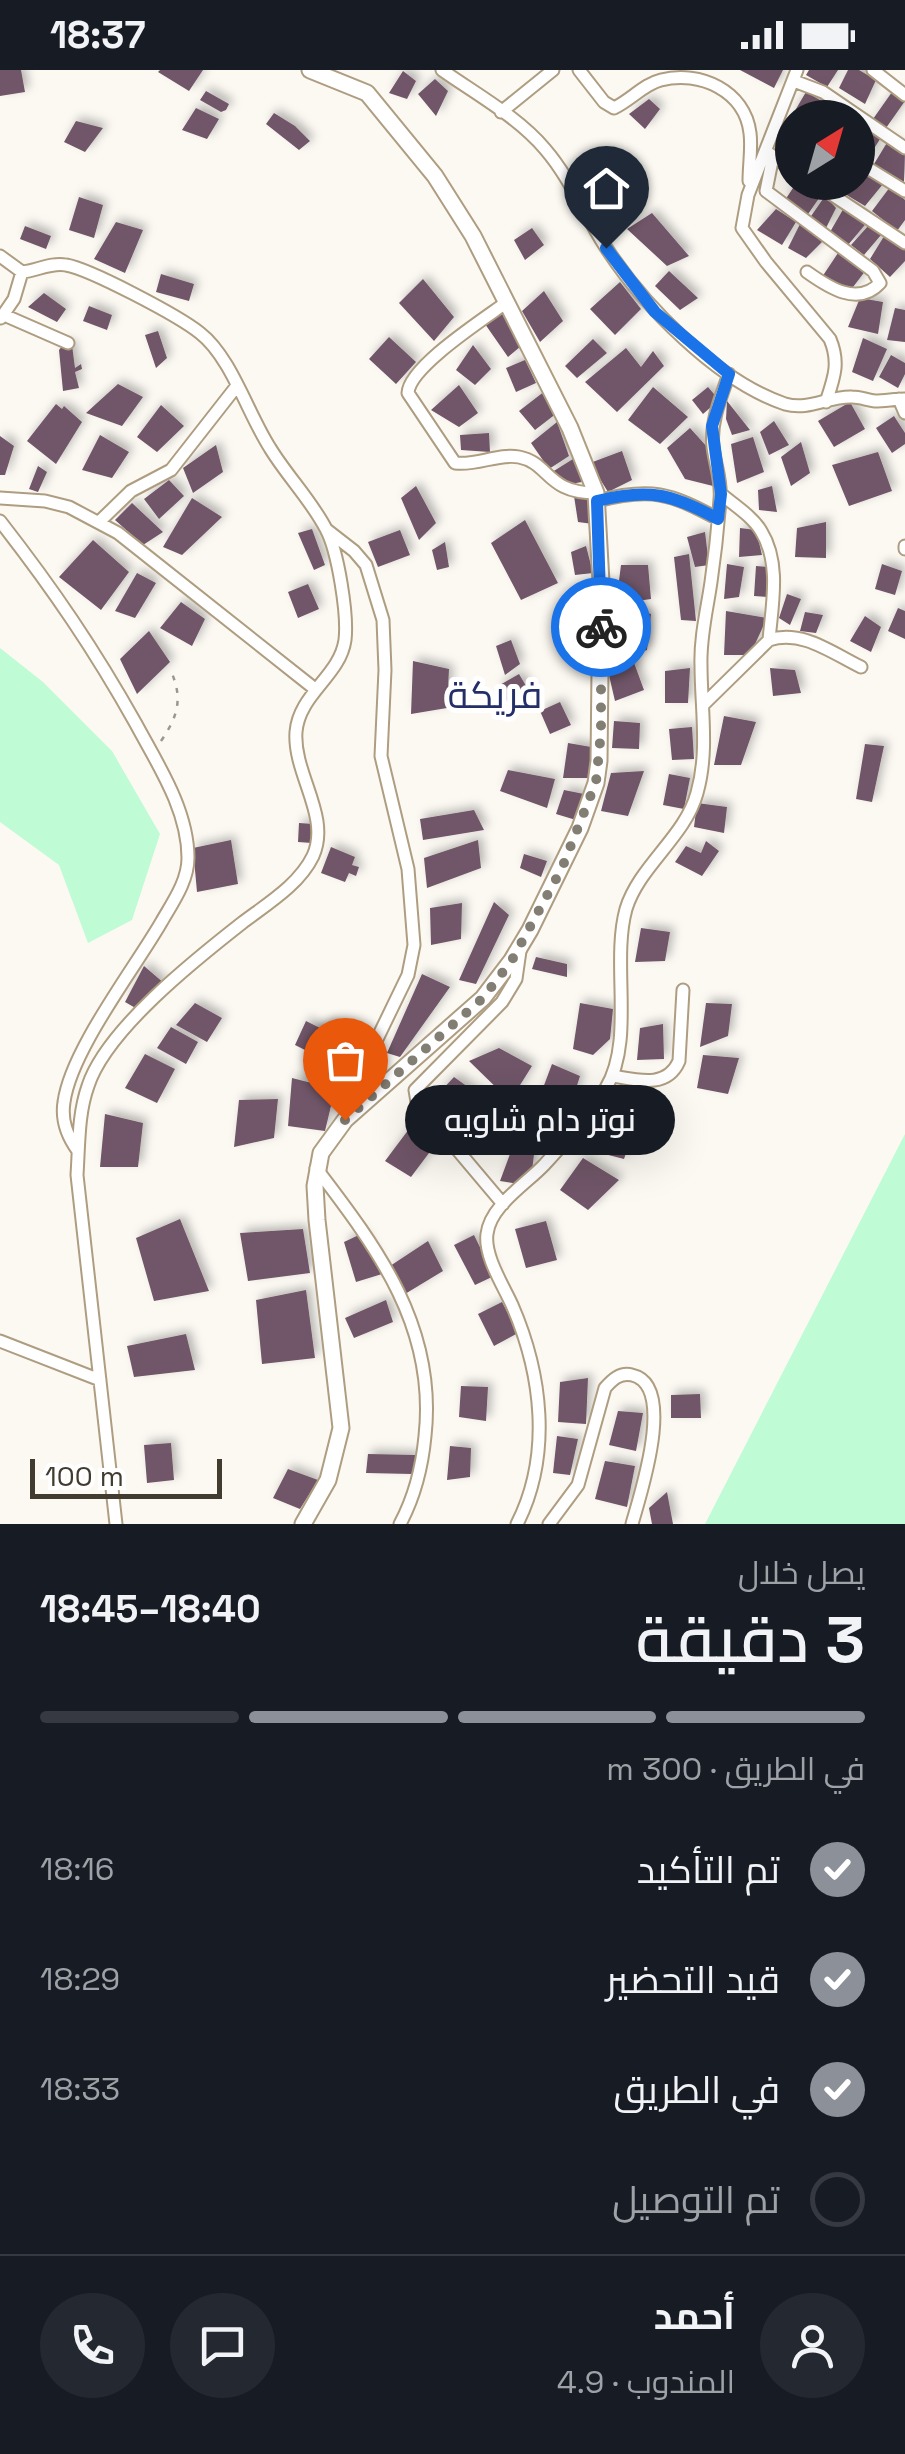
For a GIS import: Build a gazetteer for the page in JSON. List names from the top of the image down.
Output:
{
  "districts": ["فريكة"],
  "places": ["نوتر دام شاويه"],
  "scale_bar": "100 m",
  "north": "top right",
  "page": {
    "status": "18:37",
    "bubble": "نوتر دام شاويه",
    "scale": "100 m",
    "heading": ["3 دقيقة", "يصل خلال", "18:40–18:45"],
    "panel": ["أحمد", "المندوب · 4.9"],
    "bar": "في الطريق · 300 m",
    "list": [
      ["تم التأكيد", "18:16"],
      ["قيد التحضير", "18:29"],
      ["في الطريق", "18:33"],
      "تم التوصيل"
    ]
  }
}
